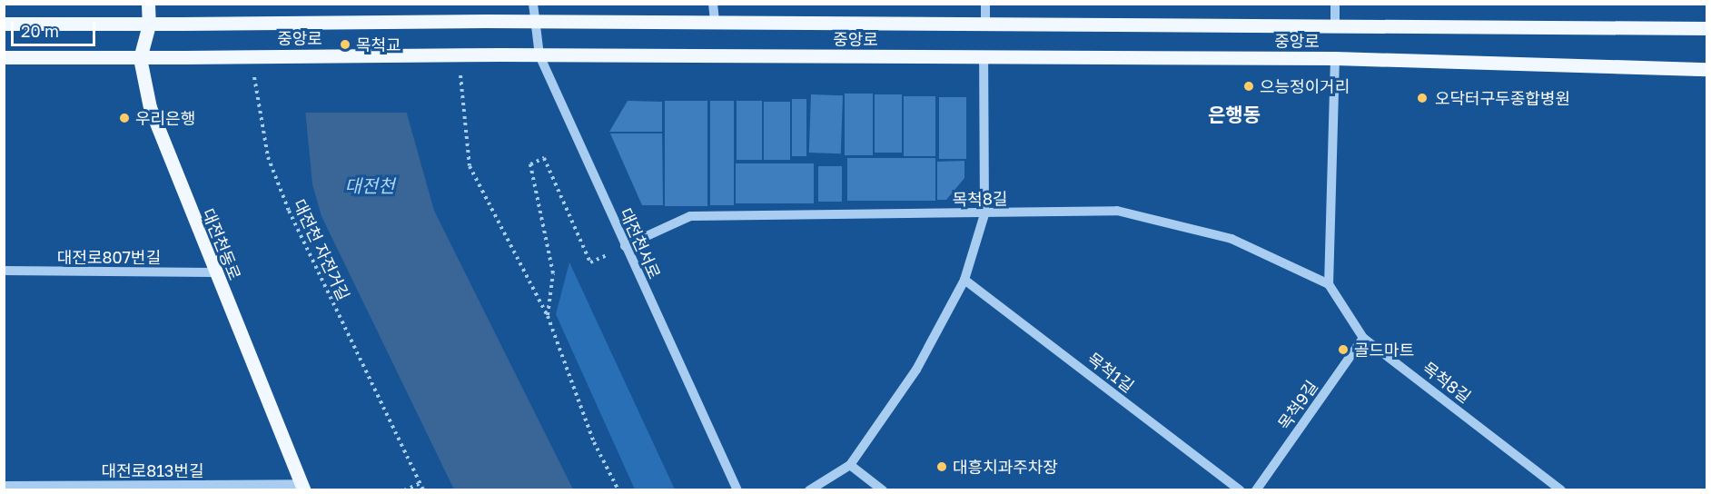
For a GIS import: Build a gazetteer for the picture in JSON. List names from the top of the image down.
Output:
{
  "streets": {
    "main road": ["중앙로", "대전천동로"],
    "street": [
      "목척8길",
      "대전천서로",
      "대전로807번길",
      "목척1길",
      "목척9길",
      "대전로813번길"
    ],
    "path": ["대전천 자전거길"]
  },
  "crossings": [
    ["중앙로", "대전천서로"],
    ["중앙로", "대전천동로"],
    ["목척8길", "대전천서로"],
    ["목척8길", "목척9길"],
    ["대전천동로", "대전로807번길"],
    ["대전천동로", "대전로813번길"]
  ],
  "districts": ["은행동"],
  "water": ["대전천"],
  "places": [
    "목척교",
    "으능정이거리",
    "오닥터구두종합병원",
    "우리은행",
    "골드마트",
    "대흥치과주차장"
  ],
  "scale_bar": "20 m"
}
